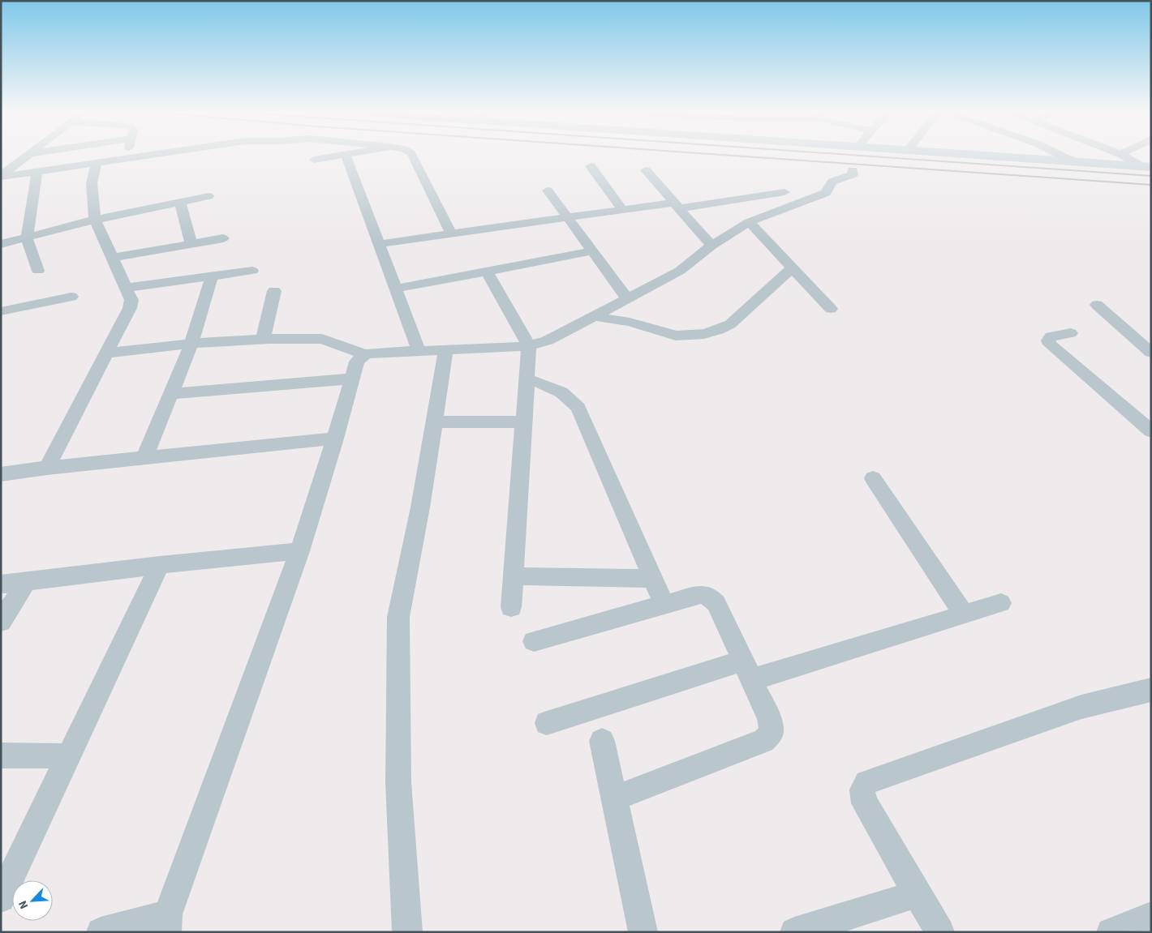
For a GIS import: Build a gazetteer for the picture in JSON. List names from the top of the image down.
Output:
{
  "north": "bottom left"
}
